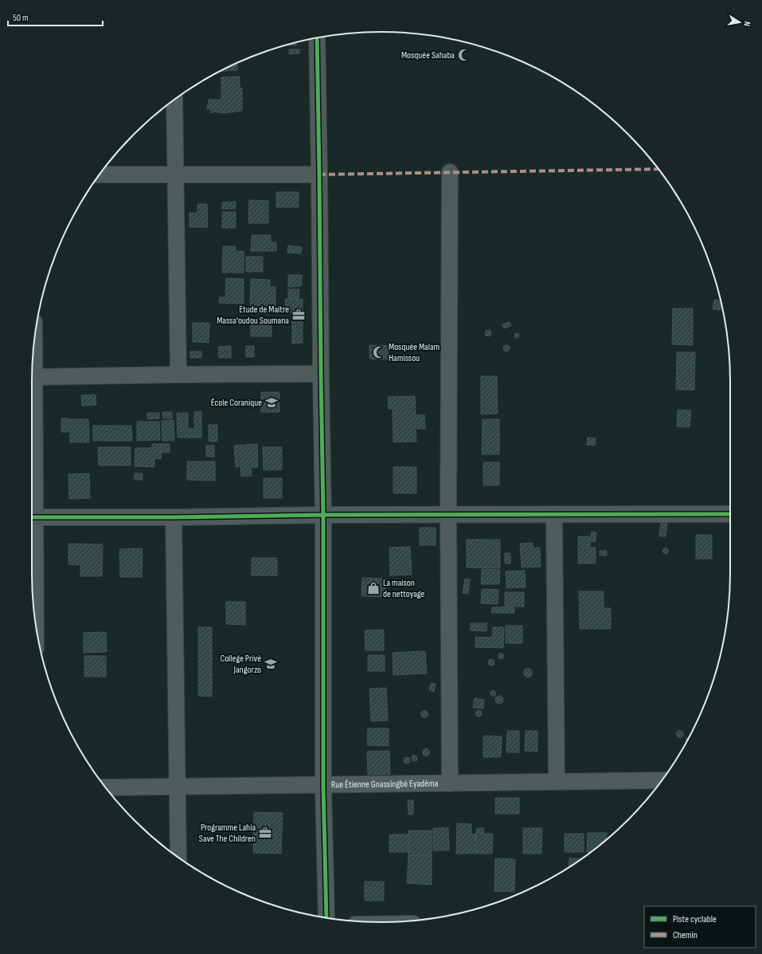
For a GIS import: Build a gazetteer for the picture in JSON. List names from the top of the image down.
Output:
{
  "streets": {
    "street": ["Rue Étienne Gnassingbé Eyadéma"]
  },
  "places": {
    "mosque": ["Mosquée Sahaba", "Mosquée Malam Hamissou"],
    "office": ["Etude de Maitre Massa'oudou Soumana", "Programme Lahia Save The Children"],
    "school or university": ["École Coranique", "College Privé Jangorzo"],
    "shop": ["La maison de nettoyage"]
  },
  "legend": ["Piste cyclable", "Chemin"],
  "scale_bar": "50 m",
  "north": "right"
}
